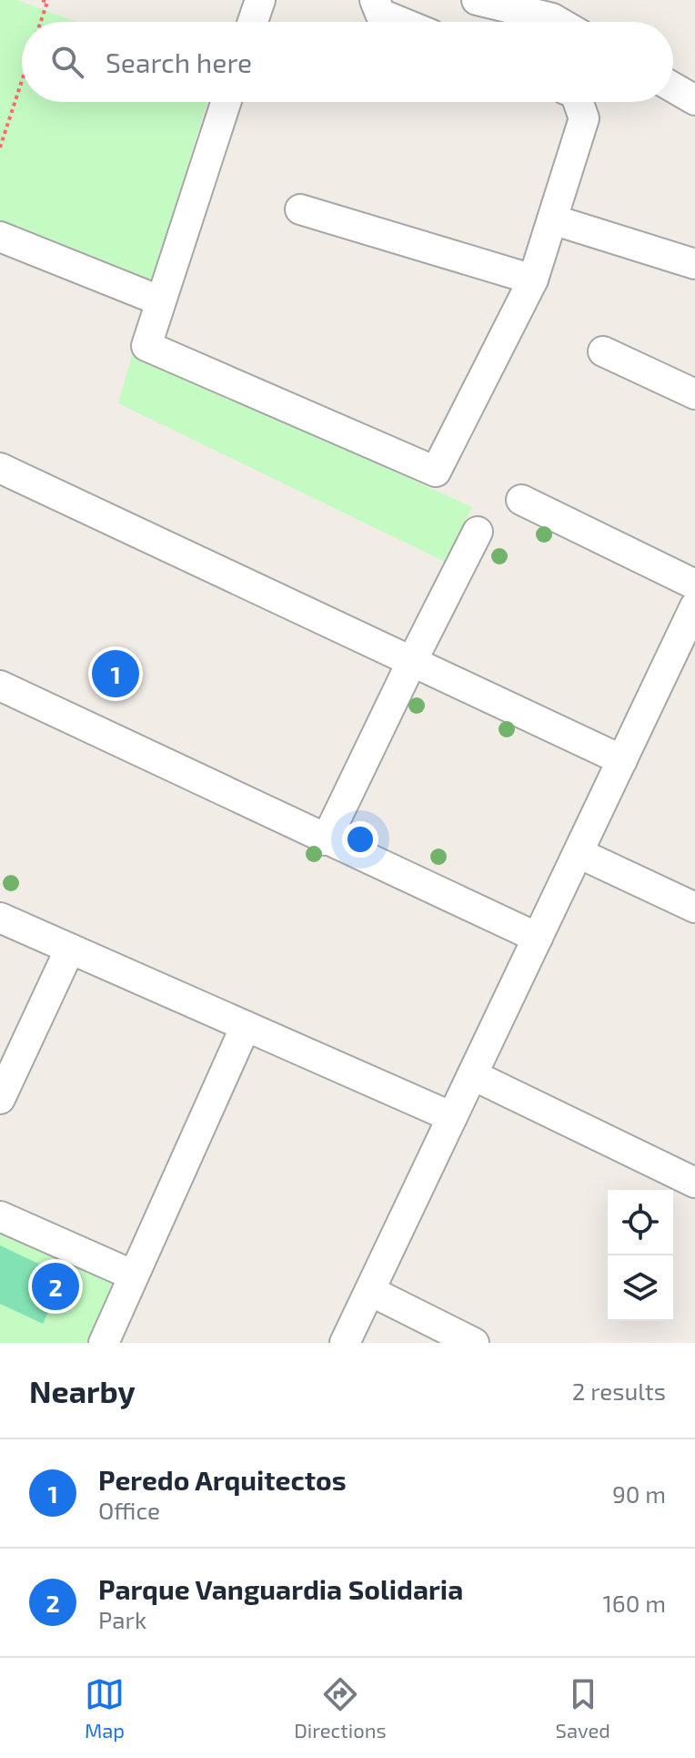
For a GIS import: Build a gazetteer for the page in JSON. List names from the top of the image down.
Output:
{
  "page": {
    "search": "Search here",
    "pins": ["1", "2"],
    "heading": ["Nearby", "2 results"],
    "list": [
      {
        "mark": "1",
        "name": "Peredo Arquitectos",
        "note": "Office",
        "value": "90 m"
      },
      {
        "mark": "2",
        "name": "Parque Vanguardia Solidaria",
        "note": "Park",
        "value": "160 m"
      }
    ],
    "nav": ["Map", "Directions", "Saved"]
  }
}
